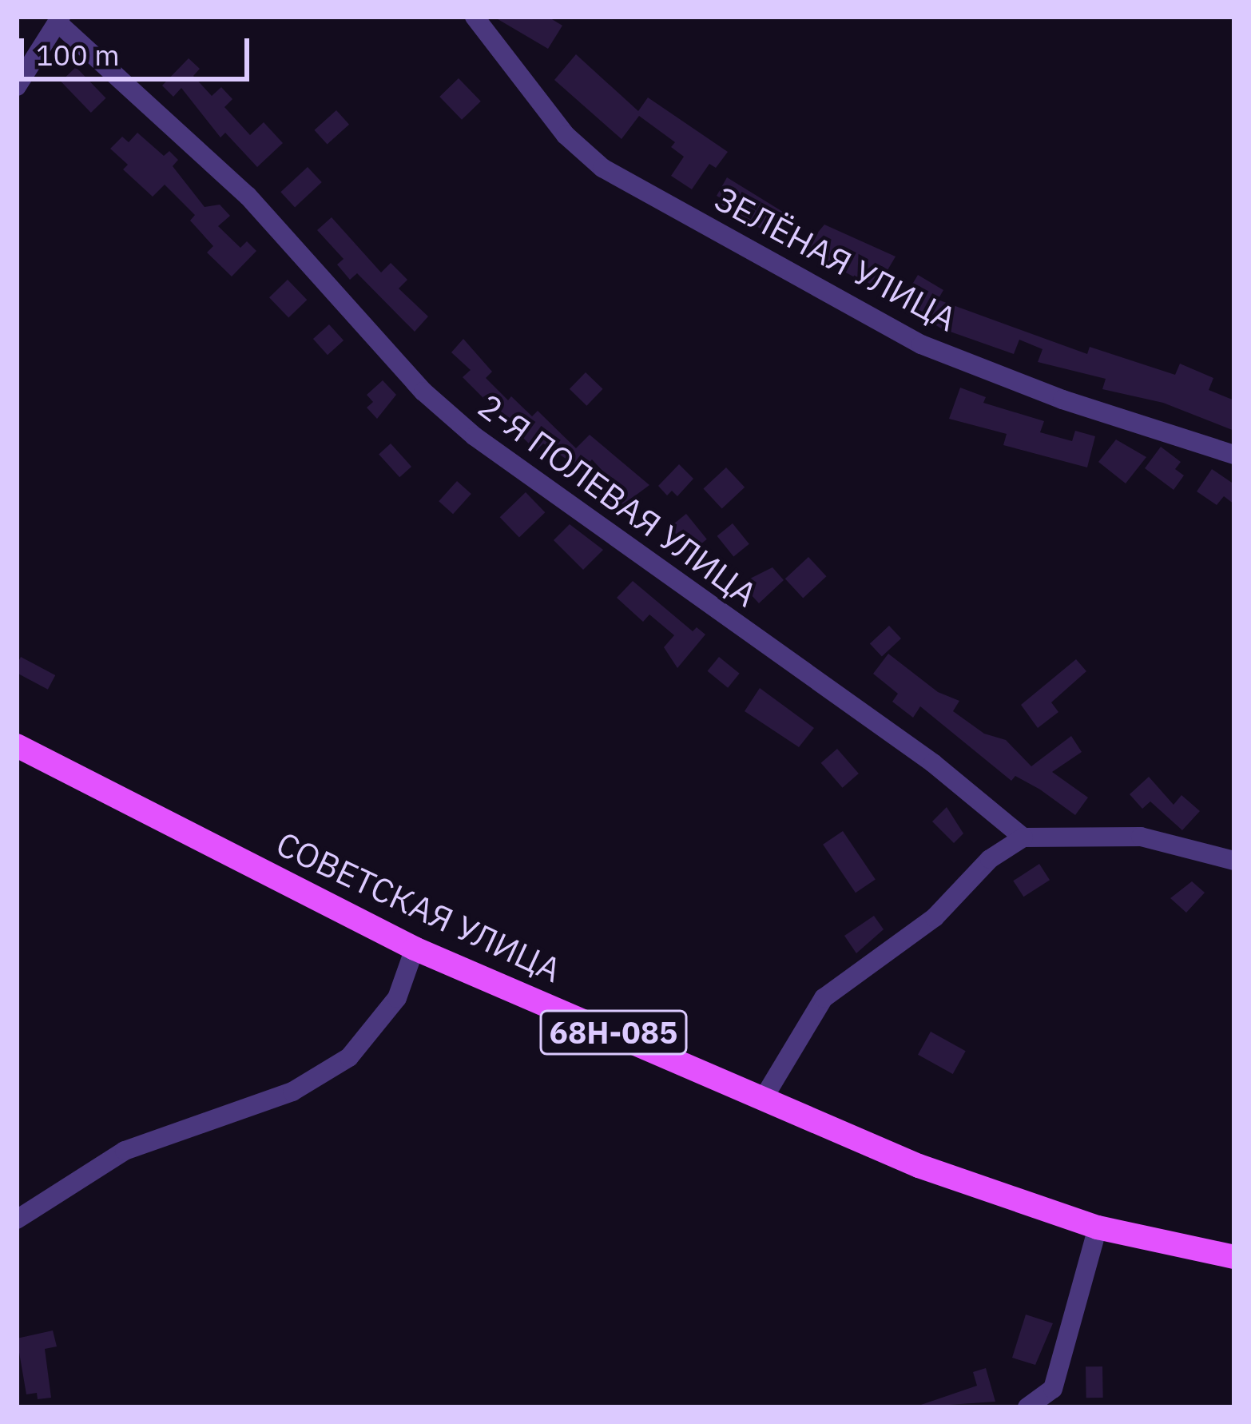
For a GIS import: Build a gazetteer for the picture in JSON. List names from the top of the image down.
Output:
{
  "streets": {
    "main road": ["СОВЕТСКАЯ УЛИЦА", "68Н-085"],
    "street": ["ЗЕЛЁНАЯ УЛИЦА", "2-Я ПОЛЕВАЯ УЛИЦА"]
  },
  "scale_bar": "100 m"
}
